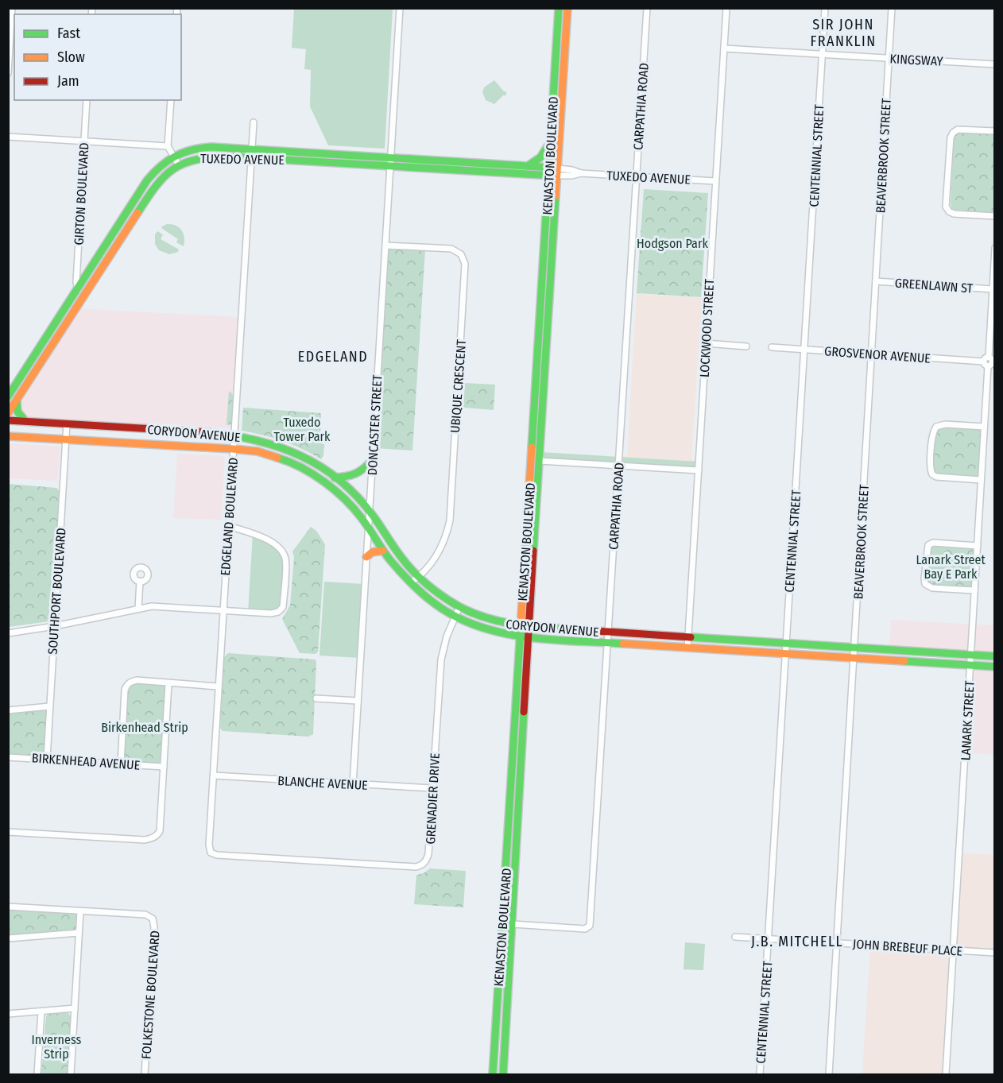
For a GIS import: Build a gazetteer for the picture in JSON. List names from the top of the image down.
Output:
{
  "streets": {
    "main road": ["KENASTON BOULEVARD", "TUXEDO AVENUE", "CORYDON AVENUE"],
    "street": [
      "KINGSWAY",
      "CARPATHIA ROAD",
      "CENTENNIAL STREET",
      "BEAVERBROOK STREET",
      "GIRTON BOULEVARD",
      "GREENLAWN ST",
      "LOCKWOOD STREET",
      "GROSVENOR AVENUE",
      "UBIQUE CRESCENT",
      "DONCASTER STREET",
      "EDGELAND BOULEVARD",
      "SOUTHPORT BOULEVARD",
      "LANARK STREET",
      "BIRKENHEAD AVENUE",
      "BLANCHE AVENUE",
      "GRENADIER DRIVE",
      "JOHN BREBEUF PLACE",
      "FOLKESTONE BOULEVARD"
    ]
  },
  "crossings": [
    ["KINGSWAY", "CENTENNIAL STREET"],
    ["KINGSWAY", "BEAVERBROOK STREET"],
    ["KINGSWAY", "LOCKWOOD STREET"],
    ["CARPATHIA ROAD", "KENASTON BOULEVARD"],
    ["CARPATHIA ROAD", "TUXEDO AVENUE"],
    ["CARPATHIA ROAD", "CORYDON AVENUE"],
    ["KENASTON BOULEVARD", "TUXEDO AVENUE"],
    ["KENASTON BOULEVARD", "CORYDON AVENUE"],
    ["CENTENNIAL STREET", "GROSVENOR AVENUE"],
    ["CENTENNIAL STREET", "CORYDON AVENUE"],
    ["CENTENNIAL STREET", "JOHN BREBEUF PLACE"],
    ["BEAVERBROOK STREET", "GREENLAWN ST"],
    ["BEAVERBROOK STREET", "GROSVENOR AVENUE"],
    ["BEAVERBROOK STREET", "CORYDON AVENUE"],
    ["BEAVERBROOK STREET", "JOHN BREBEUF PLACE"],
    ["TUXEDO AVENUE", "GIRTON BOULEVARD"],
    ["TUXEDO AVENUE", "LOCKWOOD STREET"],
    ["TUXEDO AVENUE", "DONCASTER STREET"],
    ["TUXEDO AVENUE", "EDGELAND BOULEVARD"],
    ["GREENLAWN ST", "LANARK STREET"],
    ["LOCKWOOD STREET", "CORYDON AVENUE"],
    ["GROSVENOR AVENUE", "LANARK STREET"],
    ["UBIQUE CRESCENT", "DONCASTER STREET"],
    ["UBIQUE CRESCENT", "CORYDON AVENUE"],
    ["DONCASTER STREET", "CORYDON AVENUE"],
    ["DONCASTER STREET", "BLANCHE AVENUE"],
    ["CORYDON AVENUE", "EDGELAND BOULEVARD"],
    ["CORYDON AVENUE", "SOUTHPORT BOULEVARD"],
    ["CORYDON AVENUE", "LANARK STREET"],
    ["CORYDON AVENUE", "GRENADIER DRIVE"],
    ["EDGELAND BOULEVARD", "BLANCHE AVENUE"],
    ["EDGELAND BOULEVARD", "GRENADIER DRIVE"],
    ["SOUTHPORT BOULEVARD", "BIRKENHEAD AVENUE"],
    ["LANARK STREET", "JOHN BREBEUF PLACE"],
    ["BLANCHE AVENUE", "GRENADIER DRIVE"]
  ],
  "districts": ["SIR JOHN FRANKLIN", "EDGELAND", "J.B. MITCHELL"],
  "parks": [
    "Hodgson Park",
    "Tuxedo Tower Park",
    "Lanark Street Bay E Park",
    "Birkenhead Strip",
    "Inverness Strip"
  ],
  "legend": ["Fast", "Slow", "Jam"]
}
